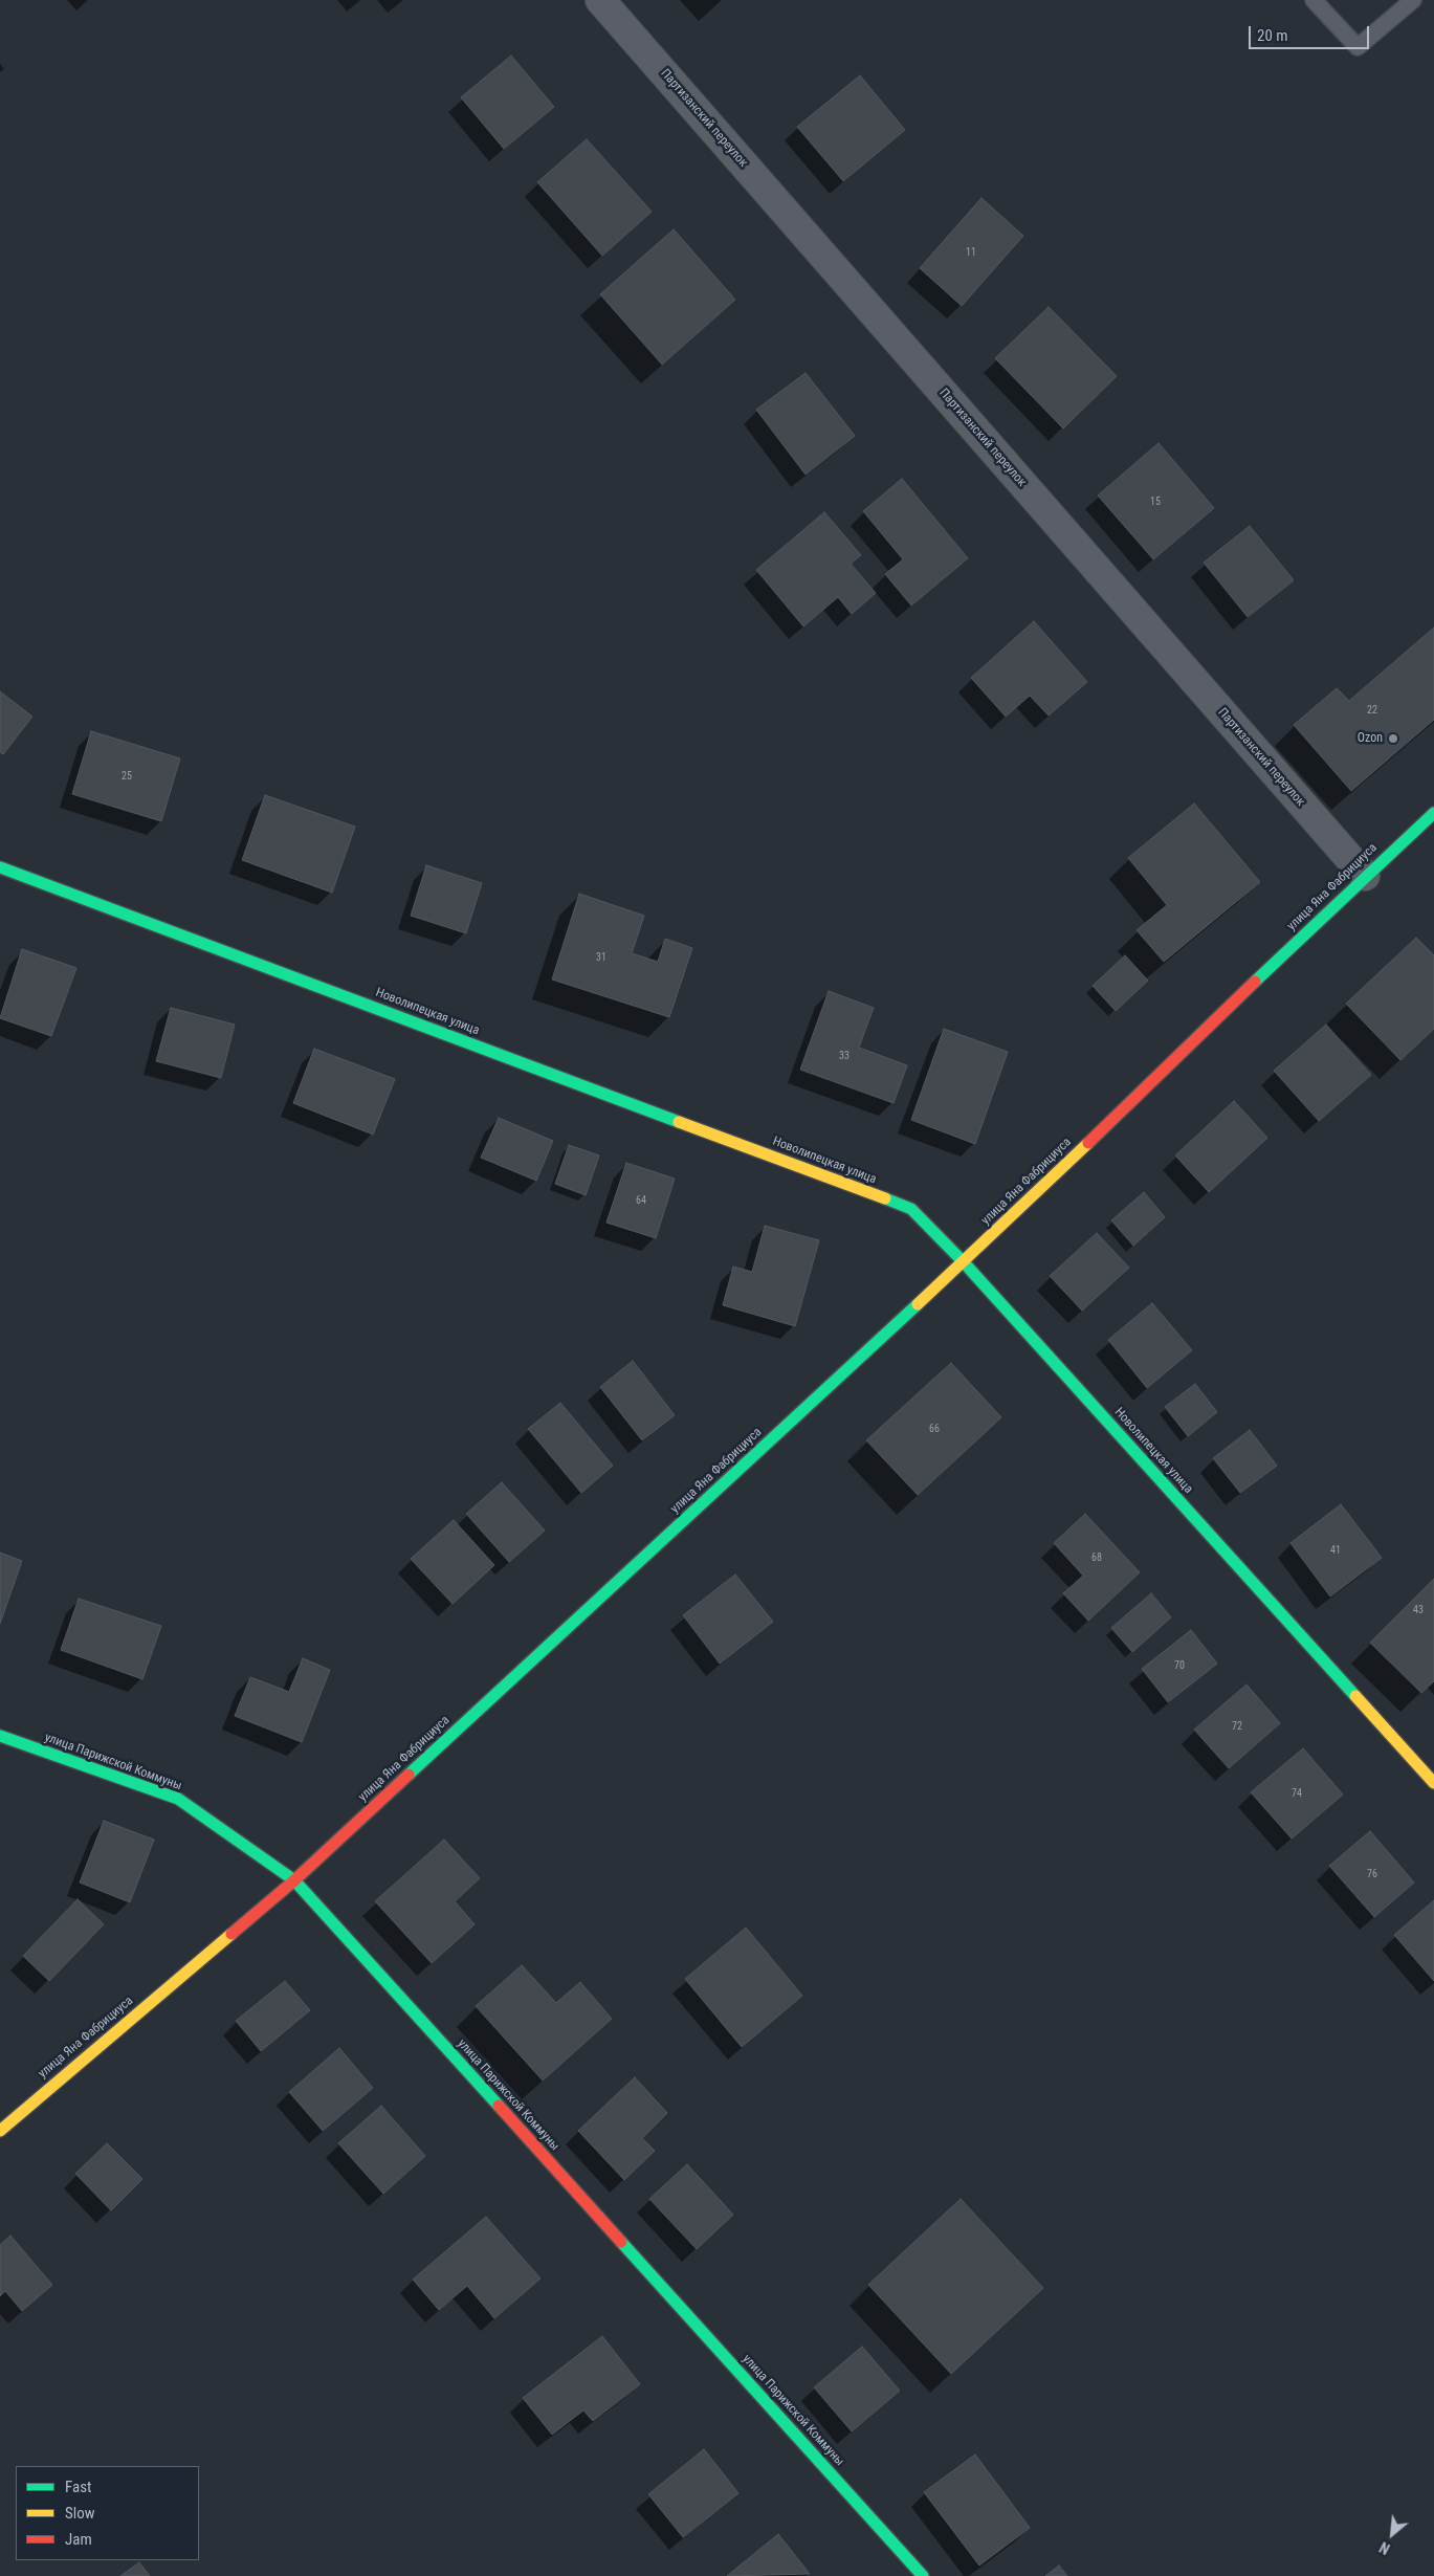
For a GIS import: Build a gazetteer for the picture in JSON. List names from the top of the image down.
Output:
{
  "streets": {
    "street": [
      "Партизанский переулок",
      "улица Яна Фабрициуса",
      "Новолипецкая улица",
      "улица Парижской Коммуны"
    ]
  },
  "crossings": [
    ["Партизанский переулок", "улица Яна Фабрициуса"],
    ["улица Яна Фабрициуса", "Новолипецкая улица"],
    ["улица Яна Фабрициуса", "улица Парижской Коммуны"]
  ],
  "places": ["Ozon"],
  "house_numbers": [
    "11",
    "15",
    "22",
    "25",
    "31",
    "33",
    "64",
    "66",
    "41",
    "68",
    "43",
    "70",
    "72",
    "74",
    "76"
  ],
  "legend": ["Fast", "Slow", "Jam"],
  "scale_bar": "20 m",
  "north": "bottom left"
}
